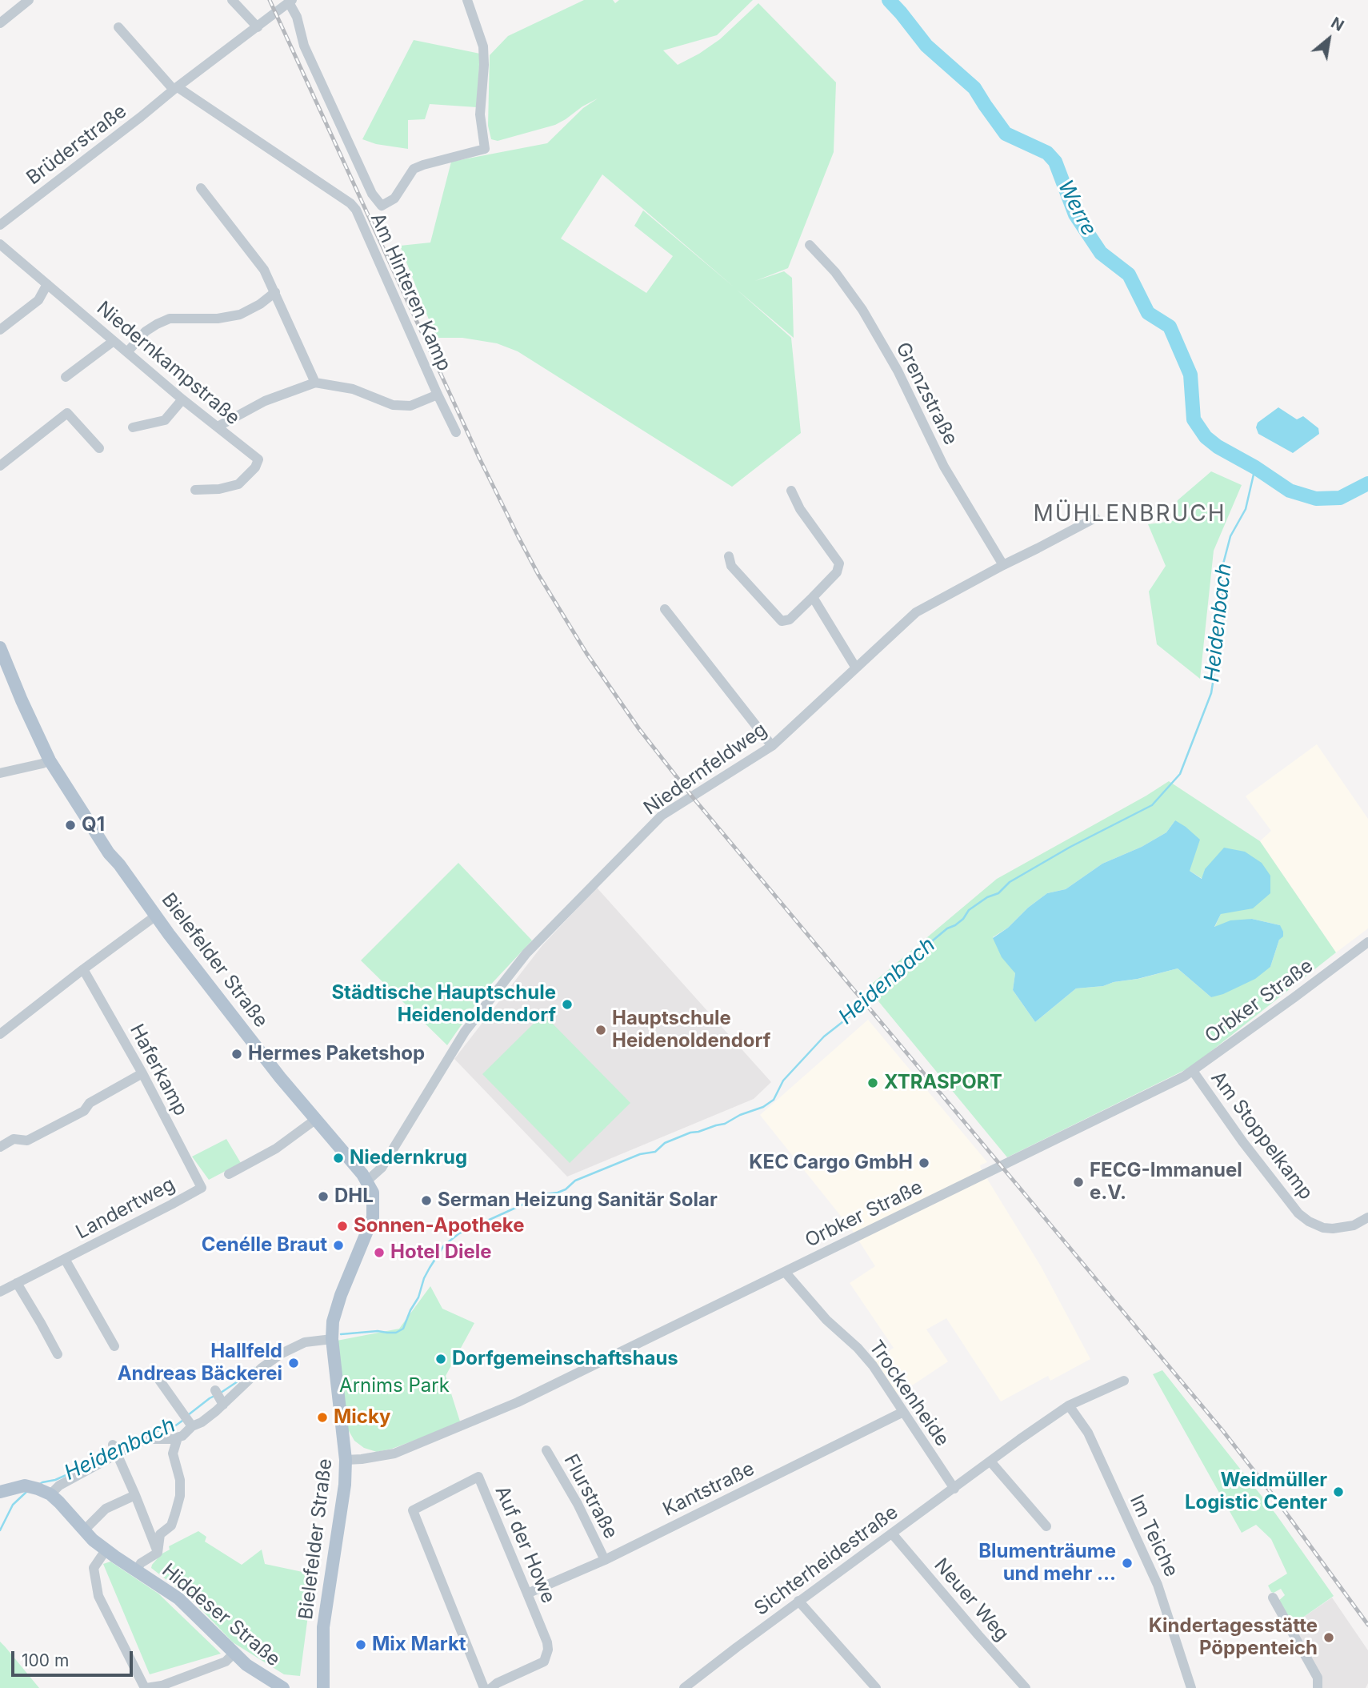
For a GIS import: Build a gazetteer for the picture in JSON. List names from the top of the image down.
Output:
{
  "streets": {
    "main road": ["Bielefelder Straße", "Hiddeser Straße"],
    "street": [
      "Brüderstraße",
      "Am Hinteren Kamp",
      "Niedernkampstraße",
      "Grenzstraße",
      "Niedernfeldweg",
      "Orbker Straße",
      "Haferkamp",
      "Am Stoppelkamp",
      "Landertweg",
      "Trockenheide",
      "Kantstraße",
      "Flurstraße",
      "Im Teiche",
      "Auf der Howe",
      "Sichterheidestraße",
      "Neuer Weg"
    ]
  },
  "crossings": [
    ["Brüderstraße", "Am Hinteren Kamp"],
    ["Grenzstraße", "Niedernfeldweg"],
    ["Niedernfeldweg", "Bielefelder Straße"],
    ["Bielefelder Straße", "Orbker Straße"],
    ["Orbker Straße", "Am Stoppelkamp"],
    ["Orbker Straße", "Trockenheide"],
    ["Haferkamp", "Landertweg"],
    ["Trockenheide", "Kantstraße"],
    ["Trockenheide", "Sichterheidestraße"],
    ["Kantstraße", "Flurstraße"],
    ["Kantstraße", "Auf der Howe"],
    ["Im Teiche", "Sichterheidestraße"],
    ["Sichterheidestraße", "Neuer Weg"]
  ],
  "districts": ["MÜHLENBRUCH"],
  "water": ["Werre", "Heidenbach"],
  "parks": ["Arnims Park"],
  "places": [
    "Q1",
    "Städtische Hauptschule Heidenoldendorf",
    "Hauptschule Heidenoldendorf",
    "Hermes Paketshop",
    "XTRASPORT",
    "Niedernkrug",
    "KEC Cargo GmbH",
    "FECG-Immanuel e.V.",
    "DHL",
    "Serman Heizung Sanitär Solar",
    "Sonnen-Apotheke",
    "Cenélle Braut",
    "Hotel Diele",
    "Dorfgemeinschaftshaus",
    "Hallfeld Andreas Bäckerei",
    "Micky",
    "Weidmüller Logistic Center",
    "Blumenträume und mehr ...",
    "Kindertagesstätte Pöppenteich",
    "Mix Markt"
  ],
  "scale_bar": "100 m",
  "north": "top right"
}
